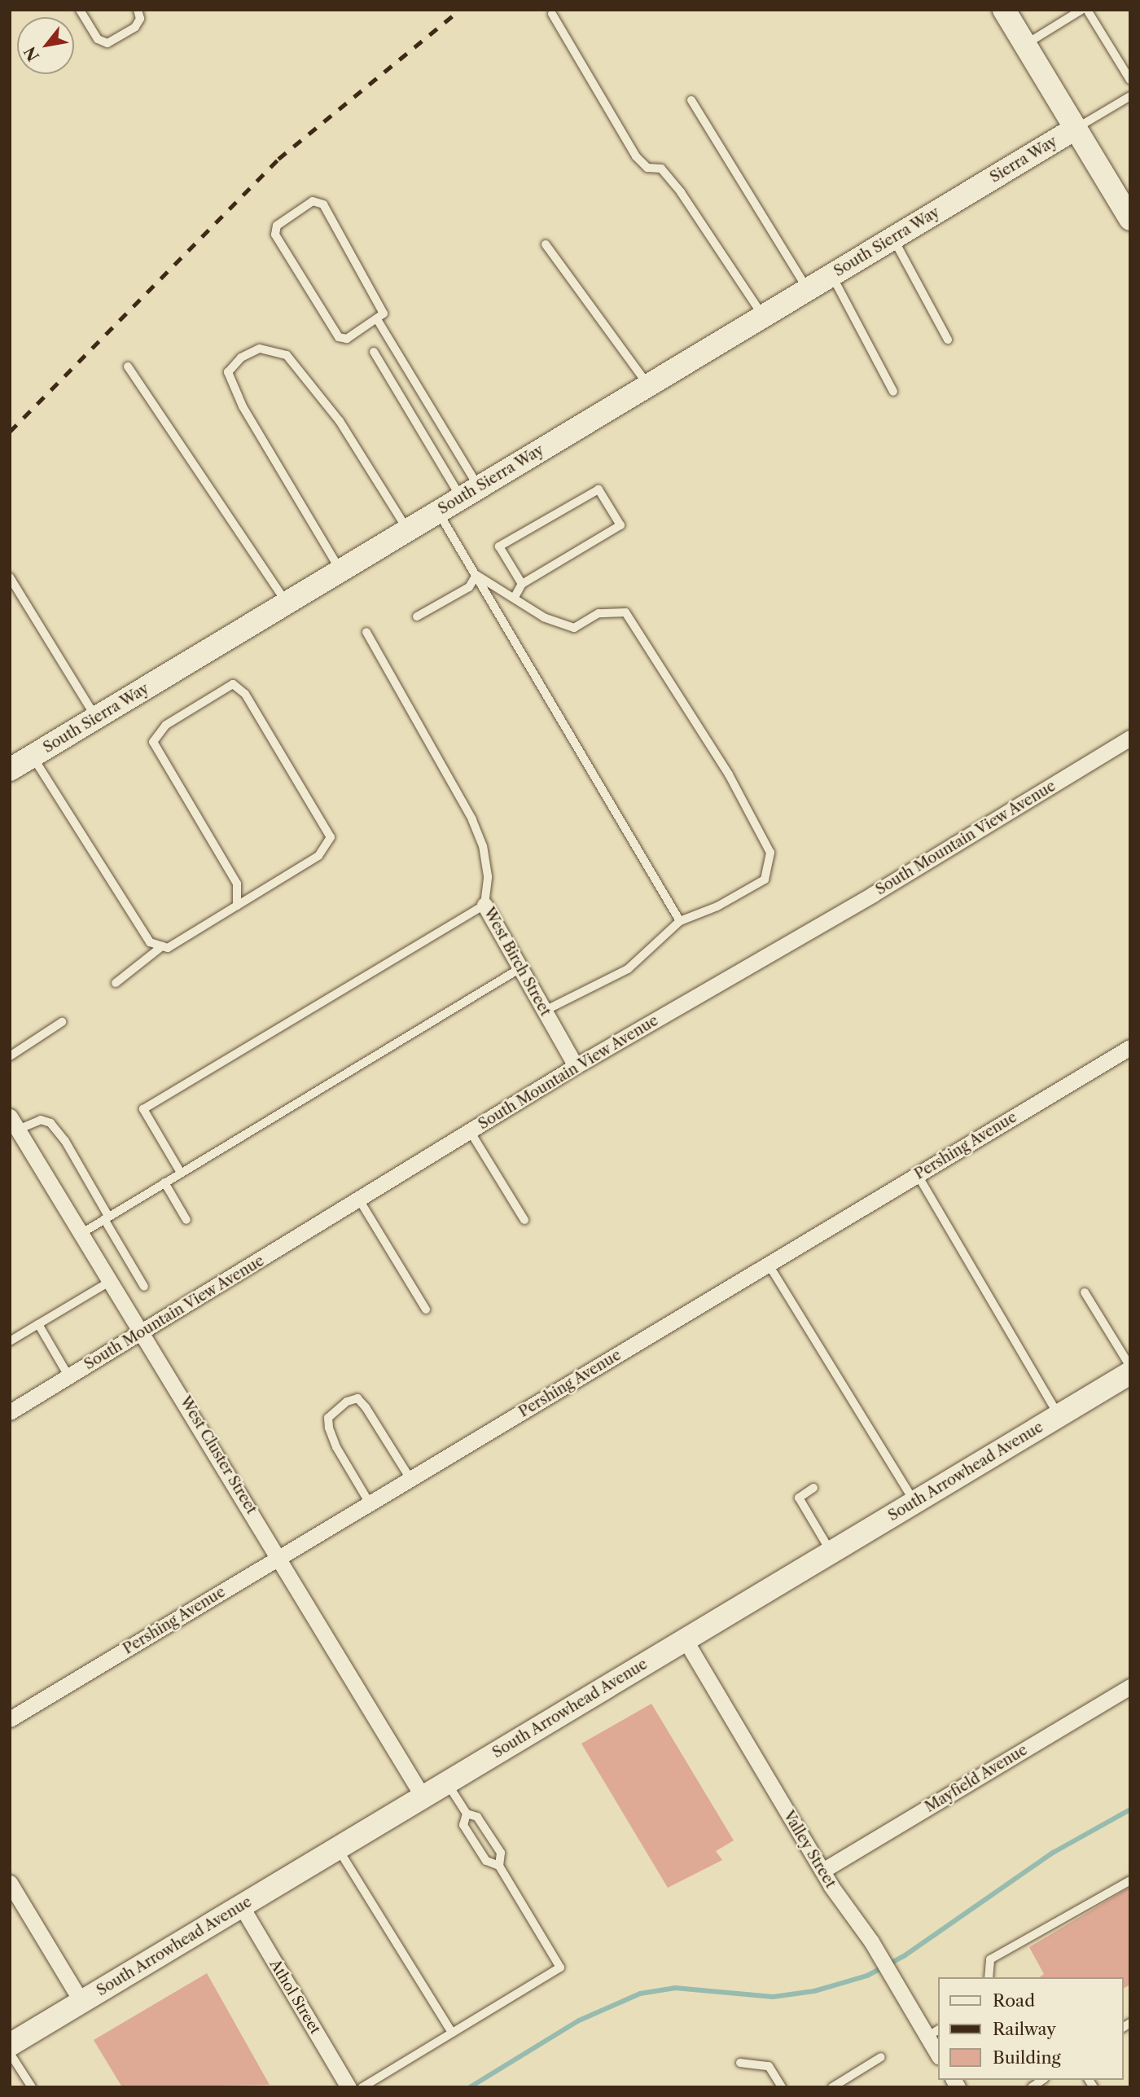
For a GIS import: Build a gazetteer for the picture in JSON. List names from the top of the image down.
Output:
{
  "streets": {
    "main road": ["Sierra Way", "South Sierra Way", "South Arrowhead Avenue"],
    "street": [
      "South Mountain View Avenue",
      "West Birch Street",
      "Pershing Avenue",
      "West Cluster Street",
      "Mayfield Avenue",
      "Valley Street",
      "Athol Street"
    ]
  },
  "crossings": [
    ["Sierra Way", "South Sierra Way"],
    ["South Mountain View Avenue", "West Birch Street"],
    ["South Mountain View Avenue", "West Cluster Street"],
    ["Pershing Avenue", "West Cluster Street"],
    ["West Cluster Street", "South Arrowhead Avenue"],
    ["South Arrowhead Avenue", "Valley Street"],
    ["South Arrowhead Avenue", "Athol Street"],
    ["Mayfield Avenue", "Valley Street"]
  ],
  "legend": ["Road", "Railway", "Building"],
  "north": "bottom left"
}
